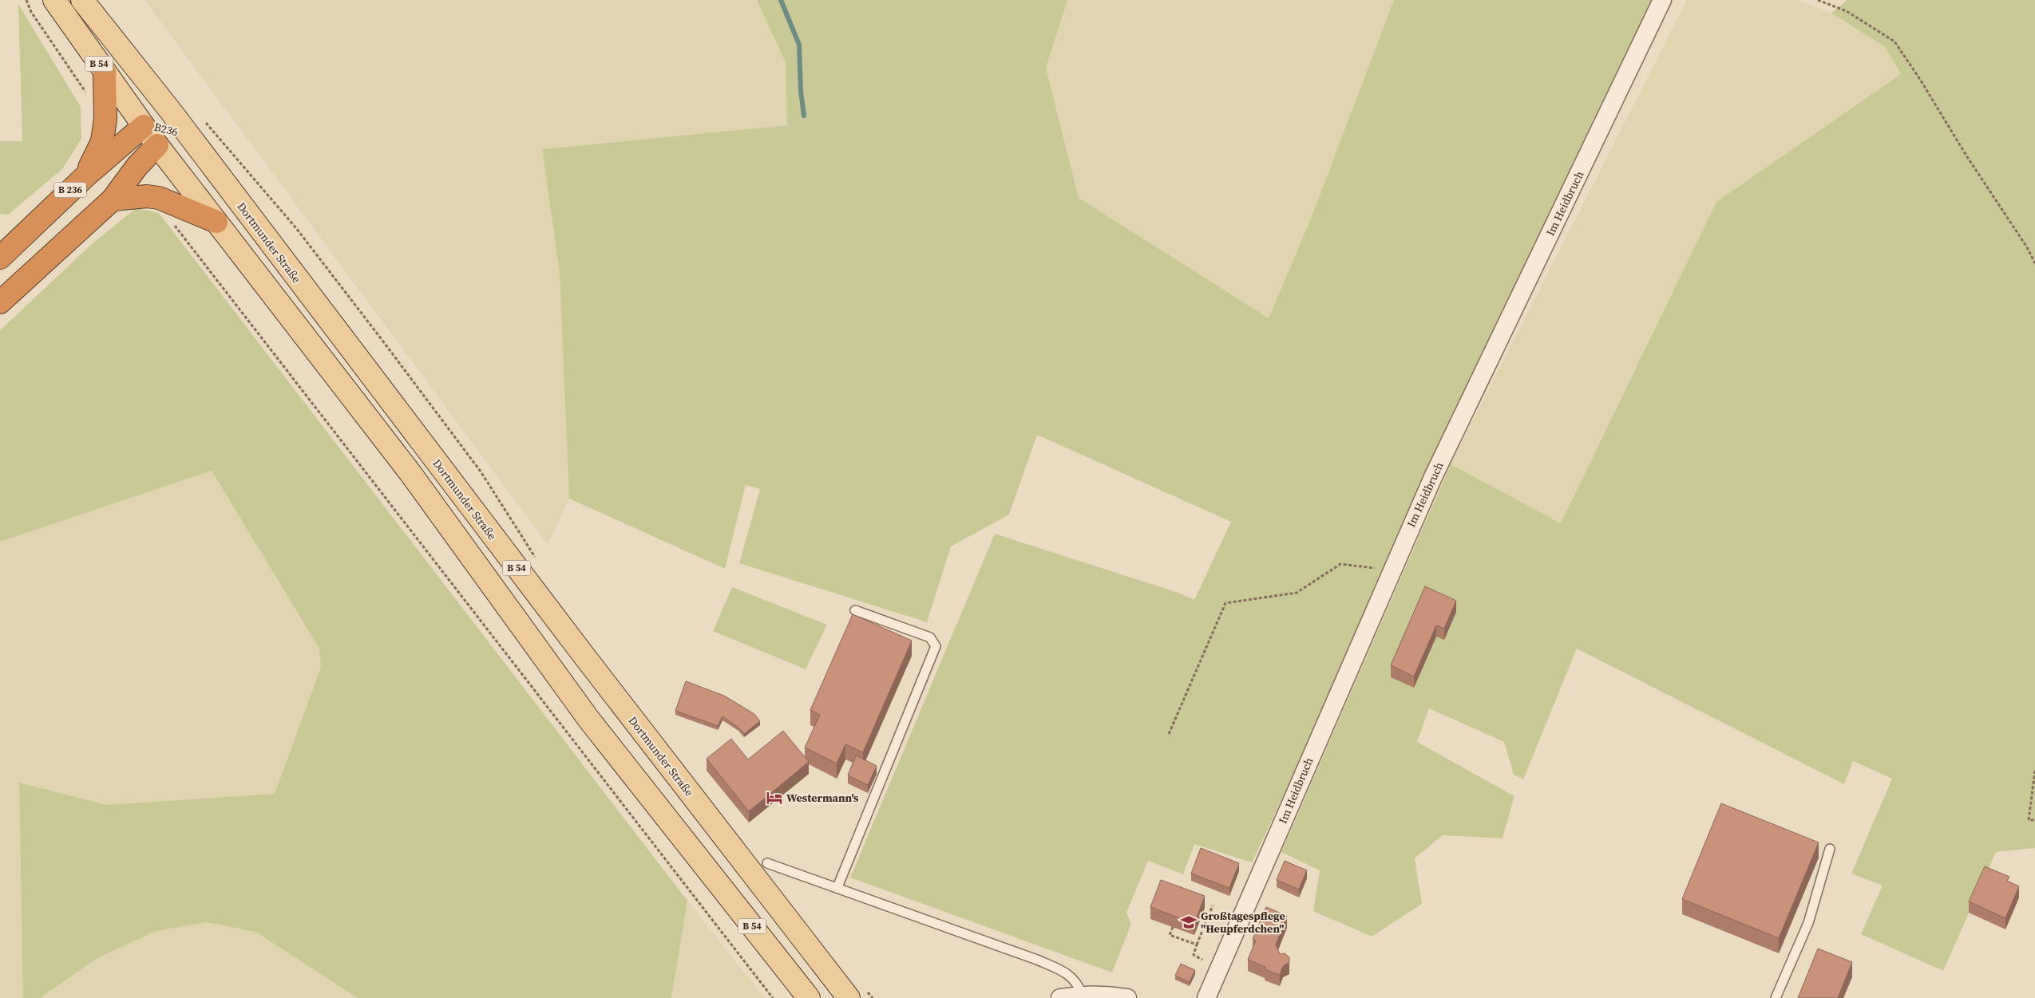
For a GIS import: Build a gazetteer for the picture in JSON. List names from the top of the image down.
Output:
{
  "streets": {
    "highway": ["B 236"],
    "main road": ["B 54", "B236", "Dortmunder Straße"],
    "street": ["Im Heidbruch"]
  },
  "crossings": [
    ["B 54", "B236"],
    ["B 54", "B 236"],
    ["B236", "Dortmunder Straße"]
  ],
  "places": {
    "hotel": ["Westermann's"],
    "school or university": ["Großtagespflege \"Heupferdchen\""]
  }
}
